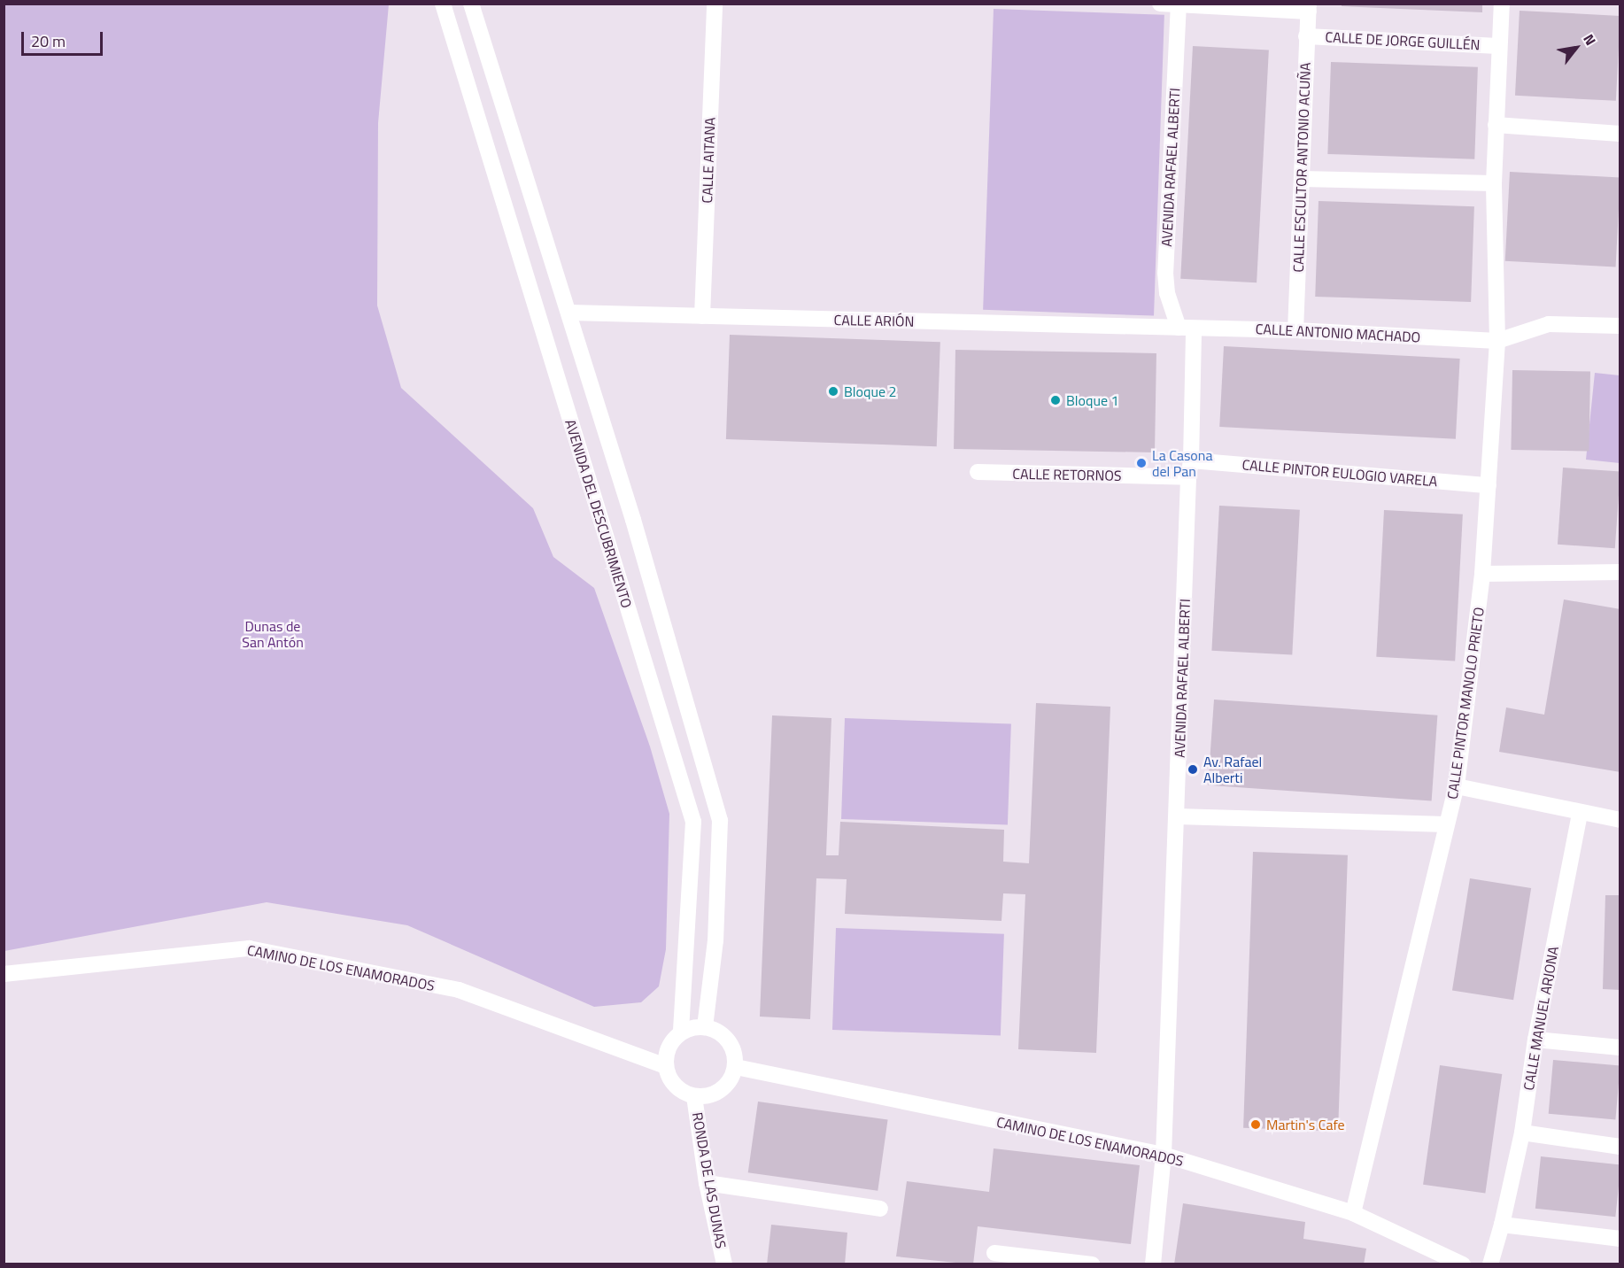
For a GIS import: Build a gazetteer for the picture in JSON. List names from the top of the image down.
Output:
{
  "streets": {
    "street": [
      "CALLE DE JORGE GUILLÉN",
      "CALLE AITANA",
      "AVENIDA RAFAEL ALBERTI",
      "CALLE ESCULTOR ANTONIO ACUÑA",
      "CALLE ARIÓN",
      "CALLE ANTONIO MACHADO",
      "CALLE PINTOR EULOGIO VARELA",
      "CALLE RETORNOS",
      "AVENIDA DEL DESCUBRIMIENTO",
      "CALLE PINTOR MANOLO PRIETO",
      "CAMINO DE LOS ENAMORADOS",
      "CALLE MANUEL ARJONA",
      "RONDA DE LAS DUNAS"
    ]
  },
  "crossings": [
    ["CALLE DE JORGE GUILLÉN", "CALLE ESCULTOR ANTONIO ACUÑA"],
    ["CALLE DE JORGE GUILLÉN", "CALLE PINTOR MANOLO PRIETO"],
    ["CALLE AITANA", "CALLE ARIÓN"],
    ["AVENIDA RAFAEL ALBERTI", "CALLE ARIÓN"],
    ["AVENIDA RAFAEL ALBERTI", "CALLE ANTONIO MACHADO"],
    ["AVENIDA RAFAEL ALBERTI", "CALLE PINTOR EULOGIO VARELA"],
    ["AVENIDA RAFAEL ALBERTI", "CALLE RETORNOS"],
    ["AVENIDA RAFAEL ALBERTI", "CAMINO DE LOS ENAMORADOS"],
    ["CALLE ESCULTOR ANTONIO ACUÑA", "CALLE ANTONIO MACHADO"],
    ["CALLE ARIÓN", "CALLE ANTONIO MACHADO"],
    ["CALLE ARIÓN", "AVENIDA DEL DESCUBRIMIENTO"],
    ["CALLE ANTONIO MACHADO", "CALLE PINTOR MANOLO PRIETO"],
    ["CALLE PINTOR EULOGIO VARELA", "CALLE PINTOR MANOLO PRIETO"],
    ["AVENIDA DEL DESCUBRIMIENTO", "CAMINO DE LOS ENAMORADOS"],
    ["AVENIDA DEL DESCUBRIMIENTO", "RONDA DE LAS DUNAS"],
    ["CALLE PINTOR MANOLO PRIETO", "CAMINO DE LOS ENAMORADOS"],
    ["CAMINO DE LOS ENAMORADOS", "RONDA DE LAS DUNAS"]
  ],
  "parks": ["Dunas de San Antón"],
  "places": [
    "Bloque 2",
    "Bloque 1",
    "La Casona del Pan",
    "Av. Rafael Alberti",
    "Martin's Cafe"
  ],
  "scale_bar": "20 m",
  "north": "top right"
}
